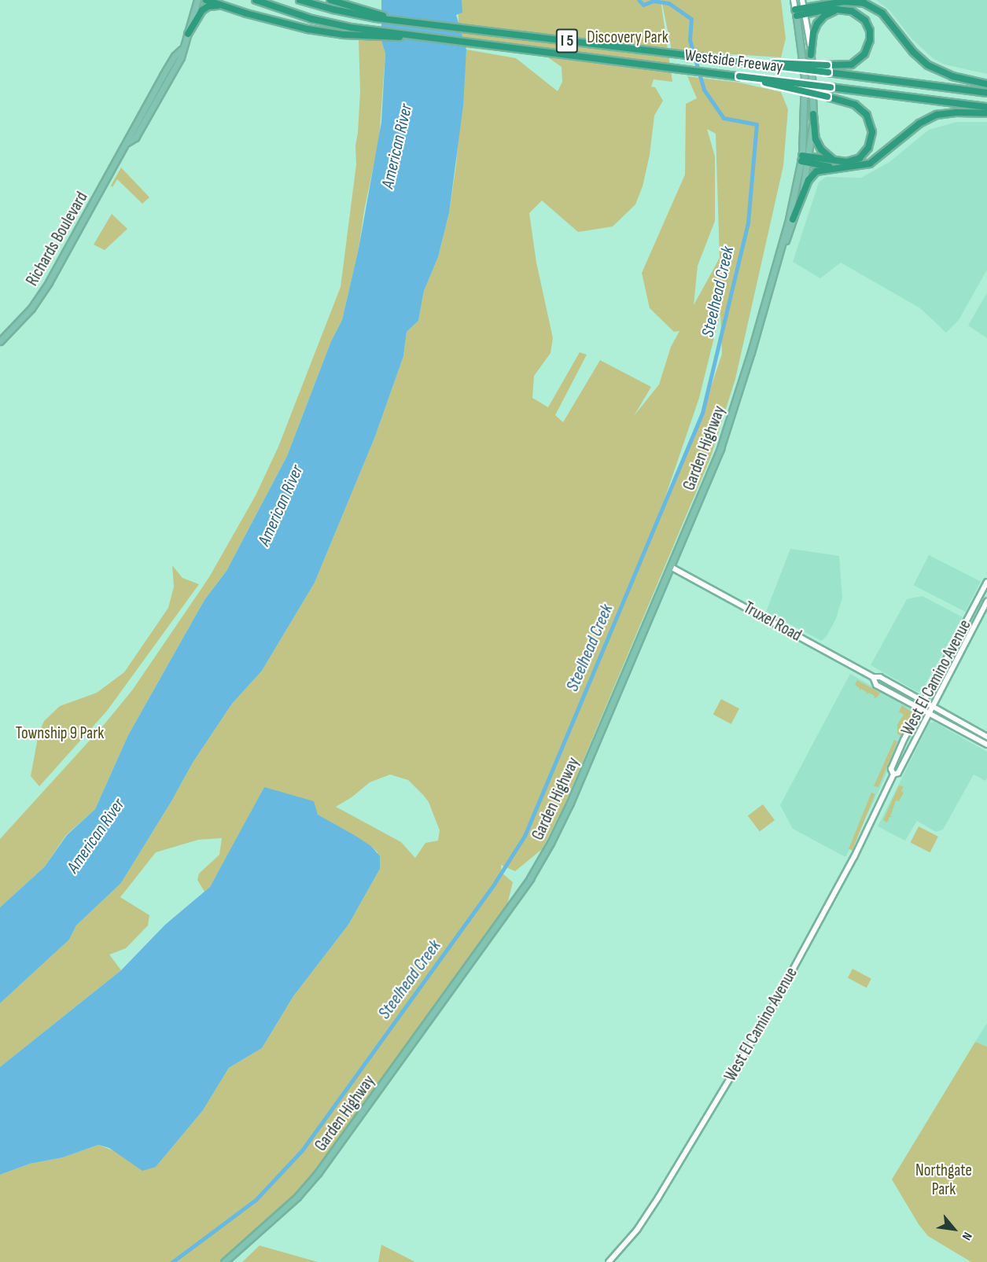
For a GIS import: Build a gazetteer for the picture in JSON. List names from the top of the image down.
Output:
{
  "streets": {
    "highway": ["I 5", "Westside Freeway"],
    "main road": [
      "Richards Boulevard",
      "Garden Highway",
      "Truxel Road",
      "West El Camino Avenue"
    ]
  },
  "crossings": [
    ["Garden Highway", "Truxel Road"],
    ["Truxel Road", "West El Camino Avenue"]
  ],
  "water": ["American River", "Steelhead Creek"],
  "parks": ["Discovery Park", "Township 9 Park", "Northgate Park"],
  "north": "bottom right"
}
